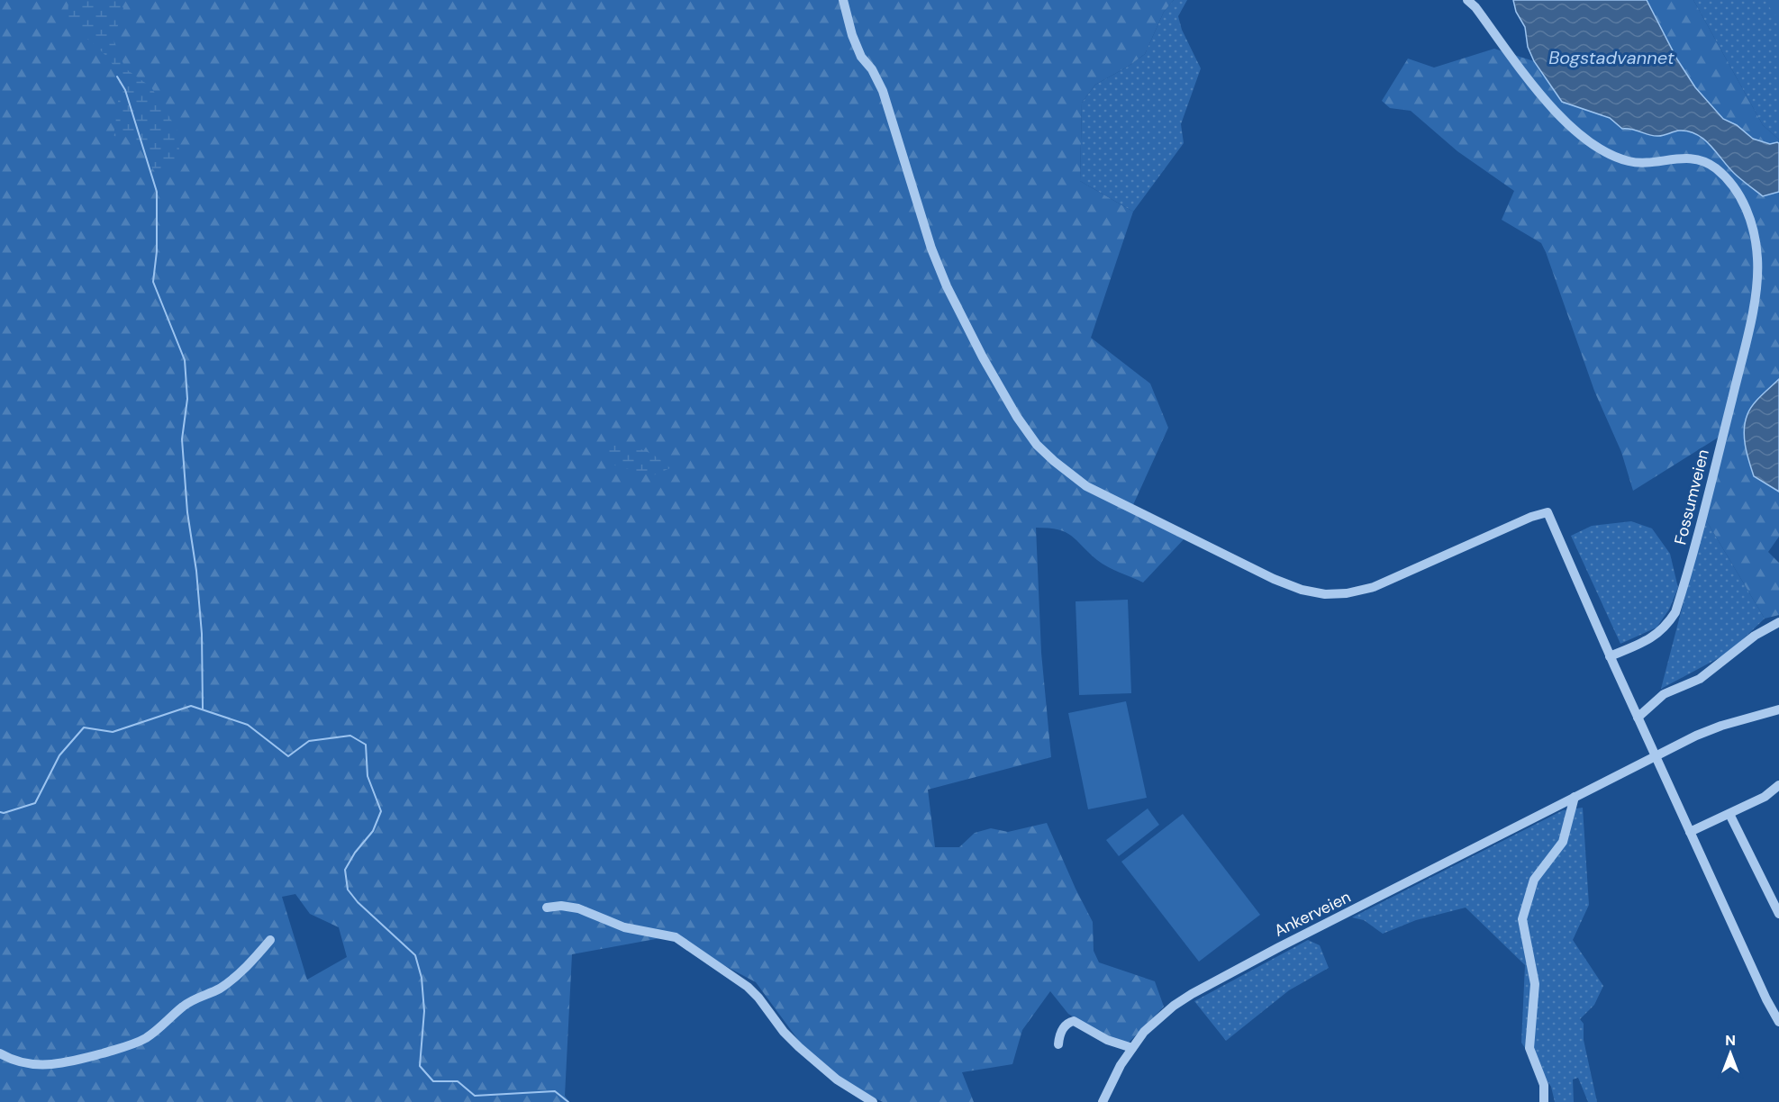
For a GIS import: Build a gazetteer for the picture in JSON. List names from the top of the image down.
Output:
{
  "streets": {
    "street": ["Fossumveien", "Ankerveien"]
  },
  "water": ["Bogstadvannet"],
  "north": "top"
}
